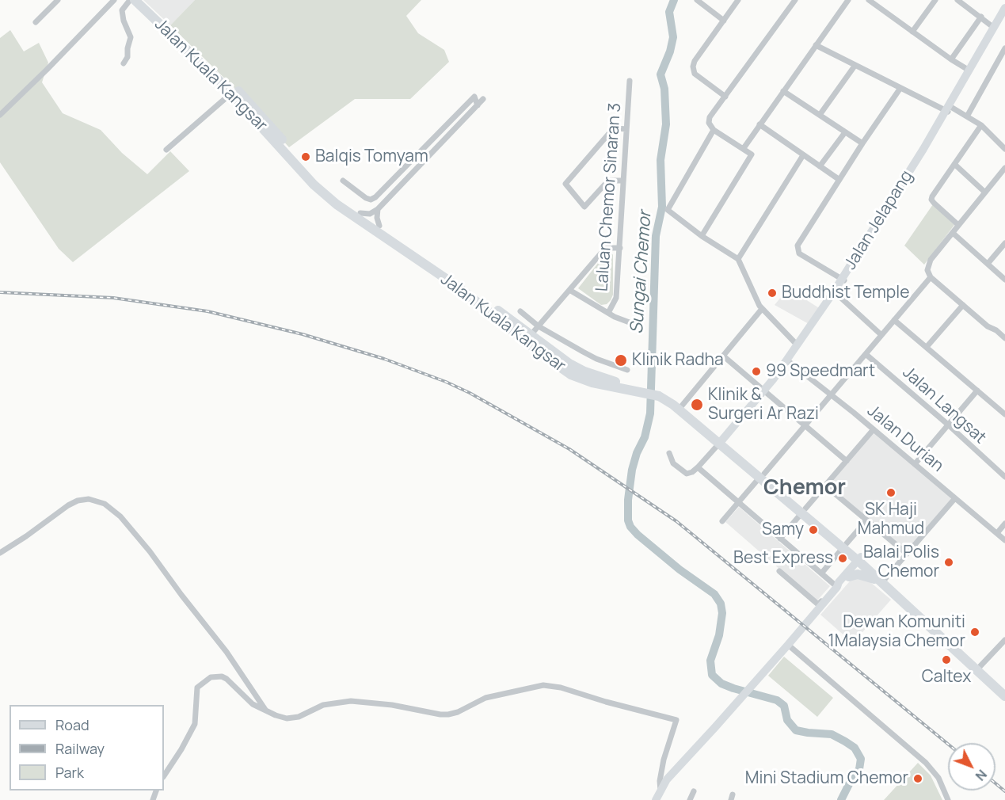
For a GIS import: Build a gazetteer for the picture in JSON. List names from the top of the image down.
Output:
{
  "streets": {
    "highway": ["Jalan Kuala Kangsar"],
    "main road": ["Jalan Jelapang"],
    "street": ["Laluan Chemor Sinaran 3", "Jalan Langsat", "Jalan Durian"]
  },
  "crossings": [
    ["Jalan Kuala Kangsar", "Jalan Jelapang"],
    ["Jalan Jelapang", "Jalan Durian"]
  ],
  "districts": ["Chemor"],
  "water": ["Sungai Chemor"],
  "places": [
    "Balqis Tomyam",
    "Buddhist Temple",
    "Klinik Radha",
    "99 Speedmart",
    "Klinik & Surgeri Ar Razi",
    "SK Haji Mahmud",
    "Samy",
    "Best Express",
    "Balai Polis Chemor",
    "Dewan Komuniti 1Malaysia Chemor",
    "Caltex",
    "Mini Stadium Chemor"
  ],
  "legend": ["Road", "Railway", "Park"],
  "north": "bottom right"
}
